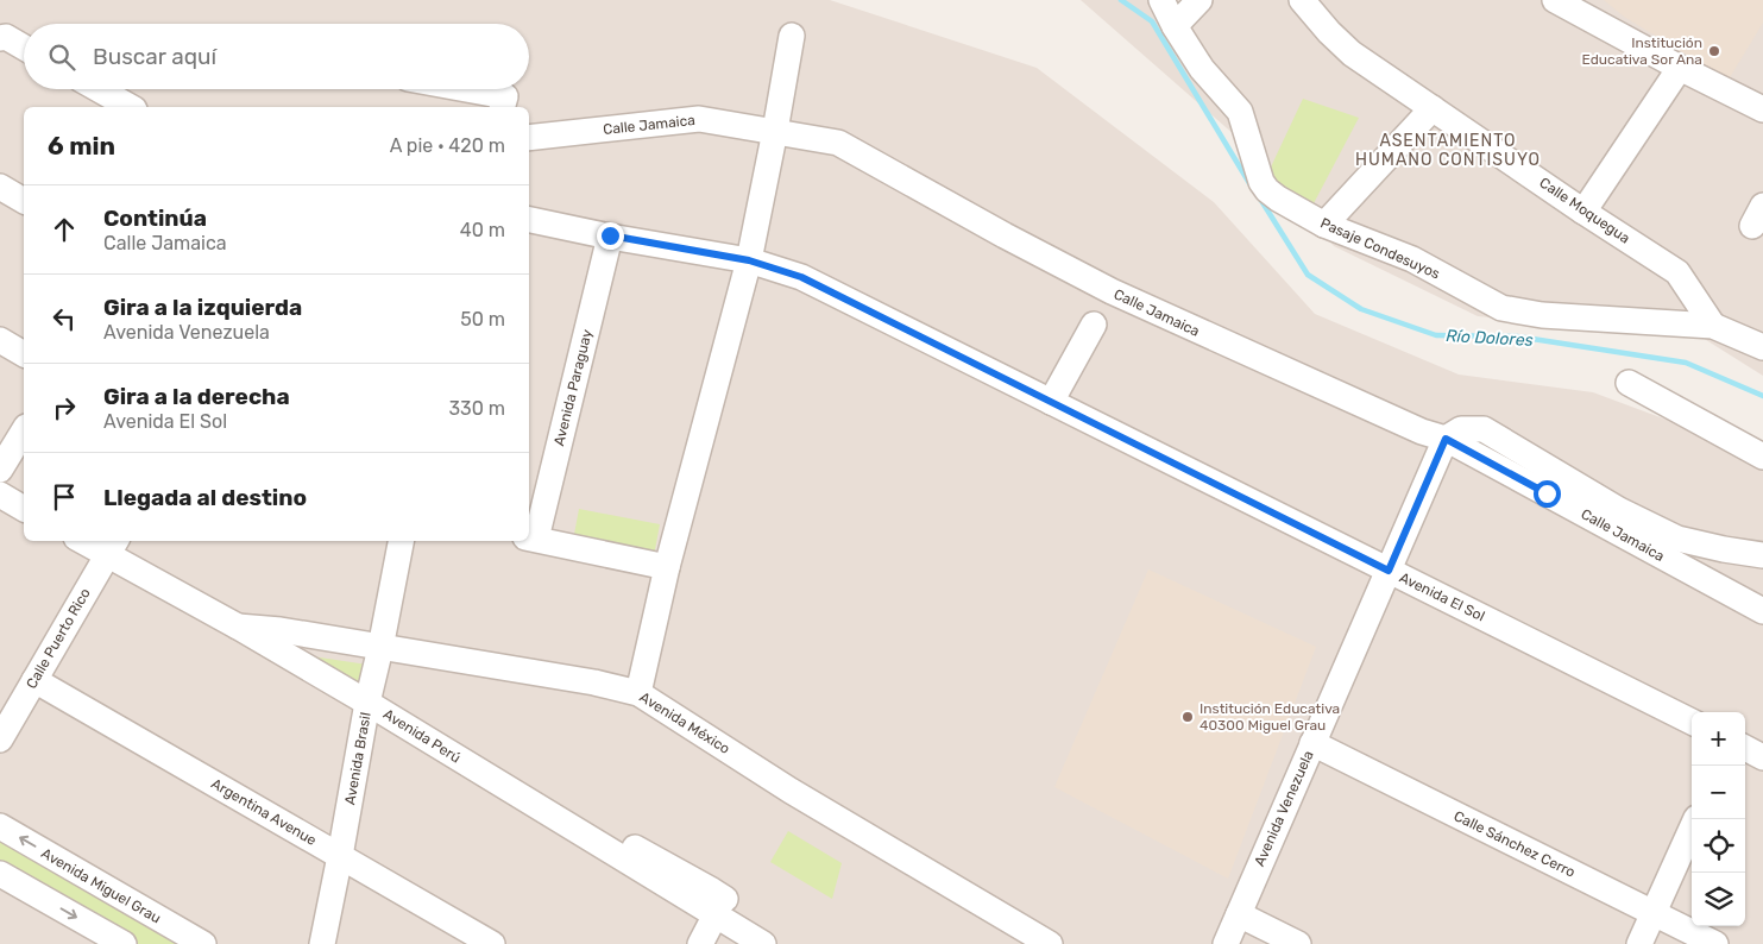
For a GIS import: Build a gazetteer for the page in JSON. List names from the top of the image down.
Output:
{
  "streets": {
    "street": [
      "Calle Jamaica",
      "Calle Moquegua",
      "Pasaje Condesuyos",
      "Avenida Paraguay",
      "Avenida El Sol",
      "Calle Puerto Rico",
      "Avenida México",
      "Avenida Perú",
      "Avenida Brasil",
      "Avenida Venezuela",
      "Argentina Avenue",
      "Calle Sánchez Cerro",
      "Avenida Miguel Grau"
    ]
  },
  "crossings": [
    ["Calle Jamaica", "Avenida Venezuela"],
    ["Calle Moquegua", "Pasaje Condesuyos"],
    ["Avenida Paraguay", "Avenida El Sol"],
    ["Avenida El Sol", "Avenida Venezuela"],
    ["Calle Puerto Rico", "Avenida Perú"],
    ["Calle Puerto Rico", "Argentina Avenue"],
    ["Avenida México", "Avenida Perú"],
    ["Avenida México", "Avenida Brasil"],
    ["Avenida Perú", "Avenida Brasil"],
    ["Avenida Brasil", "Argentina Avenue"],
    ["Avenida Venezuela", "Calle Sánchez Cerro"]
  ],
  "districts": ["ASENTAMIENTO HUMANO CONTISUYO"],
  "water": ["Río Dolores"],
  "places": ["Institución Educativa Sor Ana", "Institución Educativa 40300 Miguel Grau"],
  "page": {
    "search": "Buscar aquí",
    "heading": ["6 min", "A pie · 420 m"],
    "list": [
      ["Continúa", "Calle Jamaica", "40 m"],
      ["Gira a la izquierda", "Avenida Venezuela", "50 m"],
      ["Gira a la derecha", "Avenida El Sol", "330 m"],
      "Llegada al destino"
    ],
    "map_buttons": ["+", "−"]
  }
}
